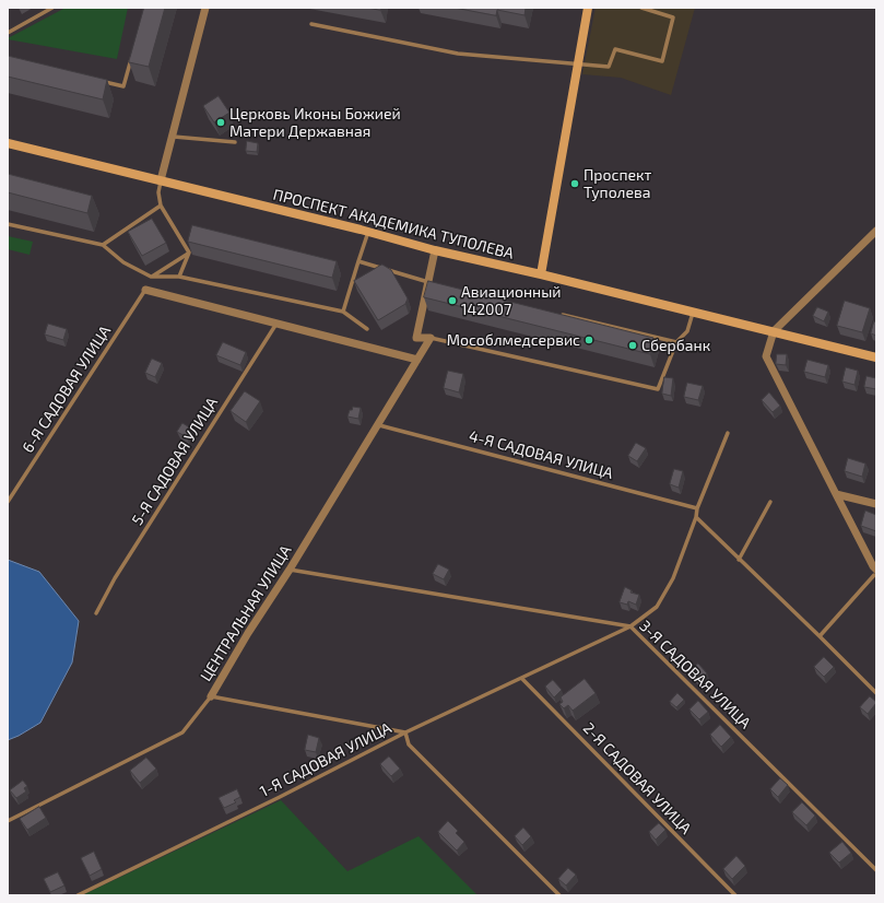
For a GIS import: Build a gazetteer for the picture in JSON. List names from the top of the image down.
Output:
{
  "streets": {
    "main road": ["ПРОСПЕКТ АКАДЕМИКА ТУПОЛЕВА"],
    "street": ["ЦЕНТРАЛЬНАЯ УЛИЦА"],
    "lane": [
      "6-Я САДОВАЯ УЛИЦА",
      "4-Я САДОВАЯ УЛИЦА",
      "5-Я САДОВАЯ УЛИЦА",
      "3-Я САДОВАЯ УЛИЦА",
      "1-Я САДОВАЯ УЛИЦА",
      "2-Я САДОВАЯ УЛИЦА"
    ]
  },
  "crossings": [
    ["4-Я САДОВАЯ УЛИЦА", "ЦЕНТРАЛЬНАЯ УЛИЦА"],
    ["ЦЕНТРАЛЬНАЯ УЛИЦА", "3-Я САДОВАЯ УЛИЦА"]
  ],
  "places": [
    "Церковь Иконы Божией Матери Державная",
    "Проспект Туполева",
    "Авиационный 142007",
    "Мособлмедсервис",
    "Сбербанк"
  ]
}
